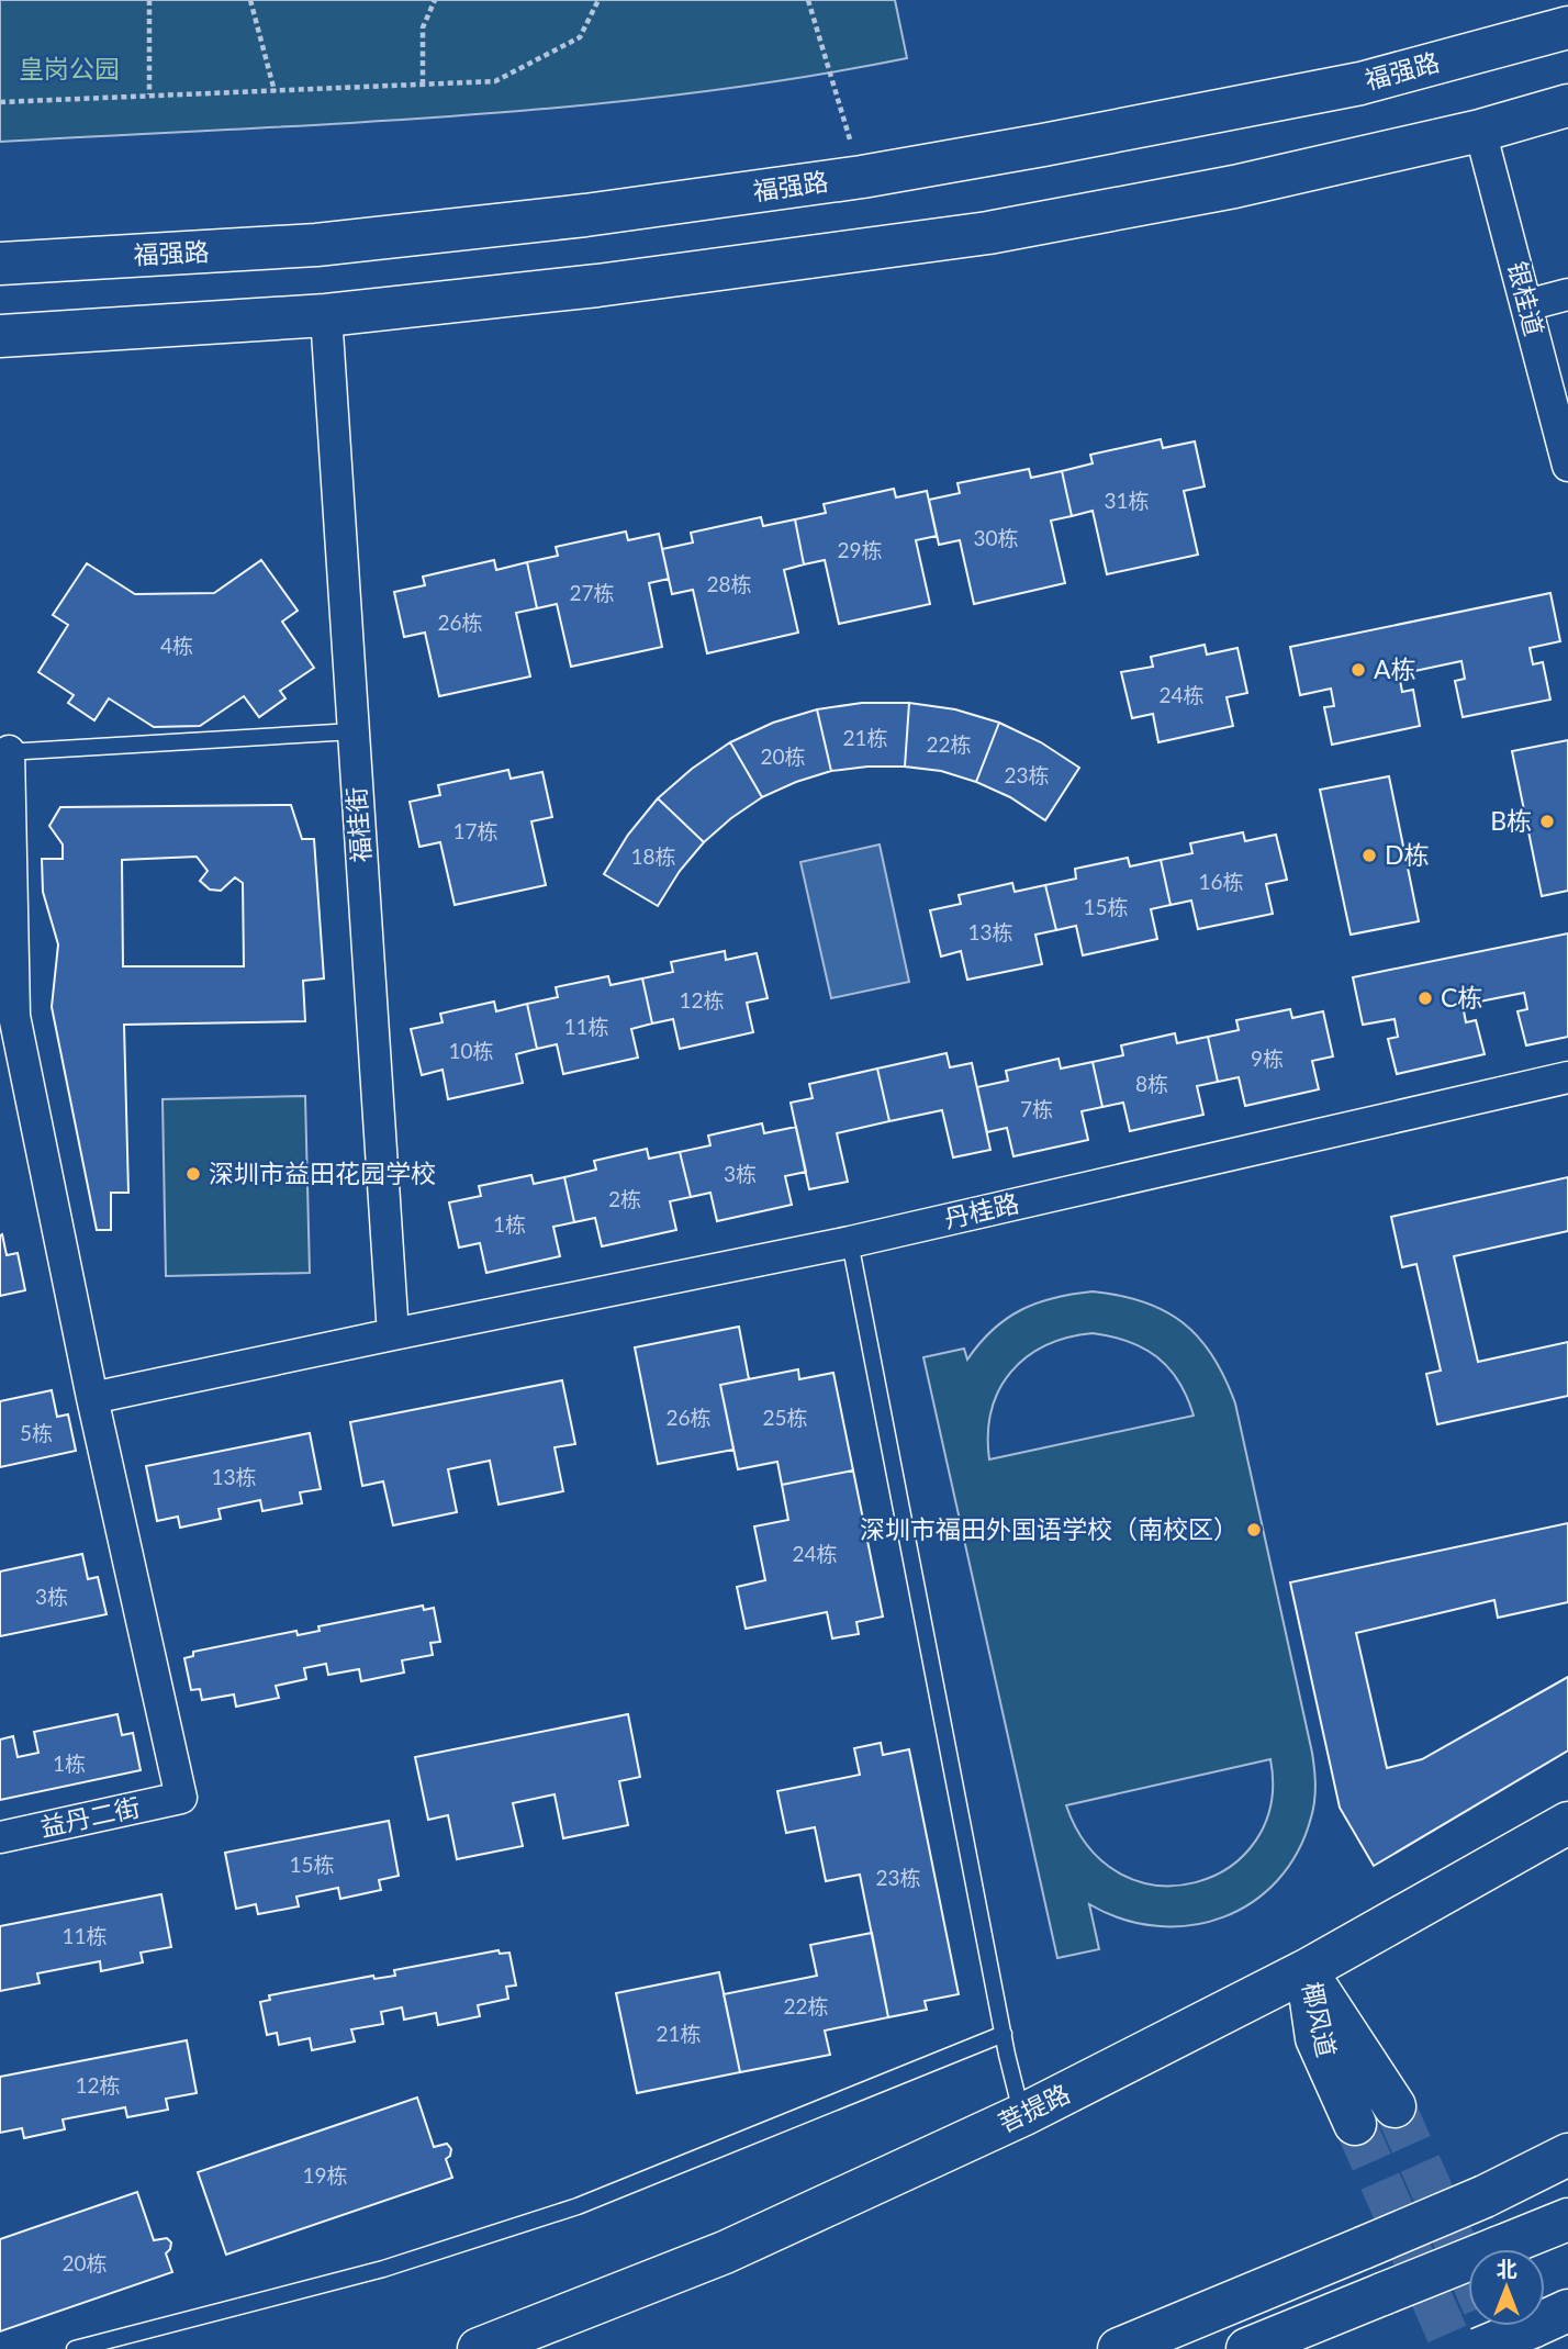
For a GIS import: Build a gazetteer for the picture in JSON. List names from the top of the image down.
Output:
{
  "streets": {
    "main road": ["福强路", "椰风道", "菩提路"],
    "street": [
      "银桂道",
      "福桂街",
      "丹桂路",
      "益丹二街"
    ]
  },
  "crossings": [
    ["福桂街", "丹桂路"],
    ["丹桂路", "益丹二街"],
    ["椰风道", "菩提路"]
  ],
  "parks": ["皇岗公园"],
  "places": [
    "A栋",
    "B栋",
    "D栋",
    "C栋",
    "深圳市益田花园学校",
    "深圳市福田外国语学校（南校区）"
  ],
  "house_numbers": [
    "31栋",
    "30栋",
    "29栋",
    "28栋",
    "27栋",
    "26栋",
    "4栋",
    "24栋",
    "21栋",
    "22栋",
    "20栋",
    "23栋",
    "17栋",
    "18栋",
    "16栋",
    "15栋",
    "13栋",
    "12栋",
    "11栋",
    "10栋",
    "9栋",
    "8栋",
    "7栋",
    "3栋",
    "2栋",
    "1栋",
    "26栋",
    "25栋",
    "5栋",
    "13栋",
    "24栋",
    "3栋",
    "1栋",
    "15栋",
    "23栋",
    "11栋",
    "22栋",
    "21栋",
    "12栋",
    "19栋",
    "20栋"
  ],
  "north": "top"
}
